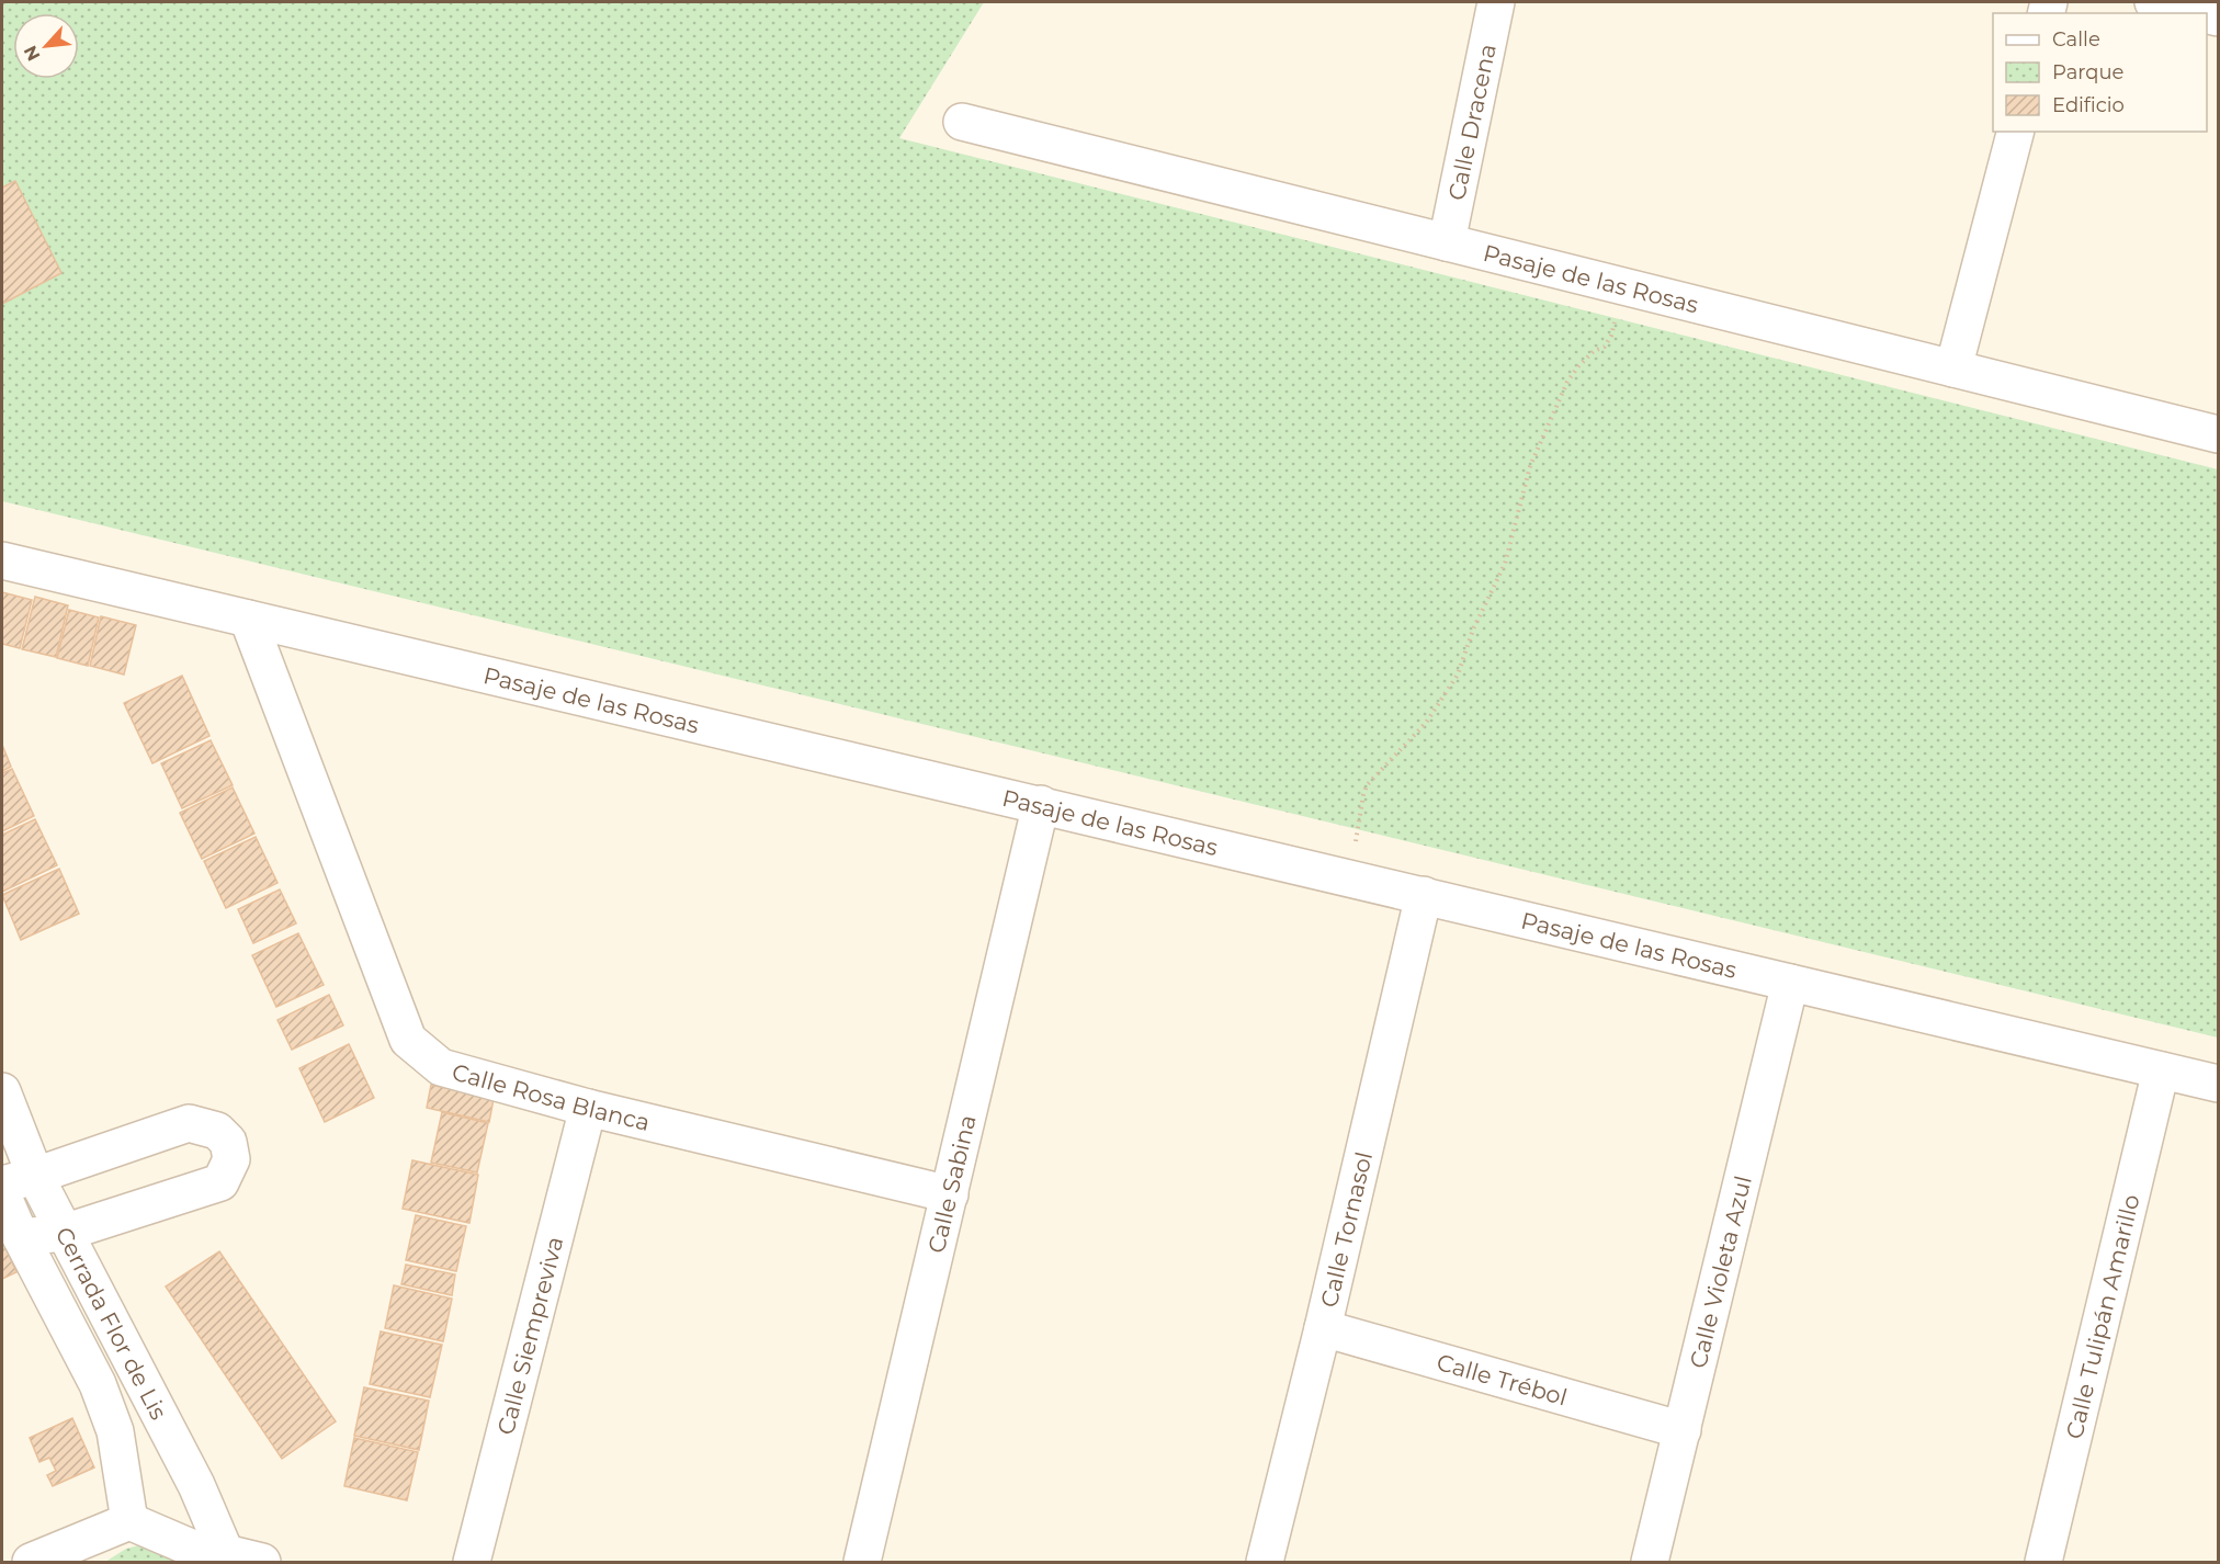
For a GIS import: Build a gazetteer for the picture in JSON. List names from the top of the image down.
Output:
{
  "streets": {
    "street": [
      "Calle Dracena",
      "Pasaje de las Rosas",
      "Calle Rosa Blanca",
      "Calle Sabina",
      "Calle Tornasol",
      "Calle Violeta Azul",
      "Calle Tulipán Amarillo",
      "Cerrada Flor de Lis",
      "Calle Siempreviva",
      "Calle Trébol"
    ]
  },
  "crossings": [
    ["Calle Dracena", "Pasaje de las Rosas"],
    ["Pasaje de las Rosas", "Calle Rosa Blanca"],
    ["Pasaje de las Rosas", "Calle Sabina"],
    ["Pasaje de las Rosas", "Calle Tornasol"],
    ["Pasaje de las Rosas", "Calle Violeta Azul"],
    ["Pasaje de las Rosas", "Calle Tulipán Amarillo"],
    ["Calle Rosa Blanca", "Calle Sabina"],
    ["Calle Rosa Blanca", "Calle Siempreviva"],
    ["Calle Tornasol", "Calle Trébol"],
    ["Calle Violeta Azul", "Calle Trébol"]
  ],
  "legend": ["Calle", "Parque", "Edificio"],
  "north": "bottom left"
}
